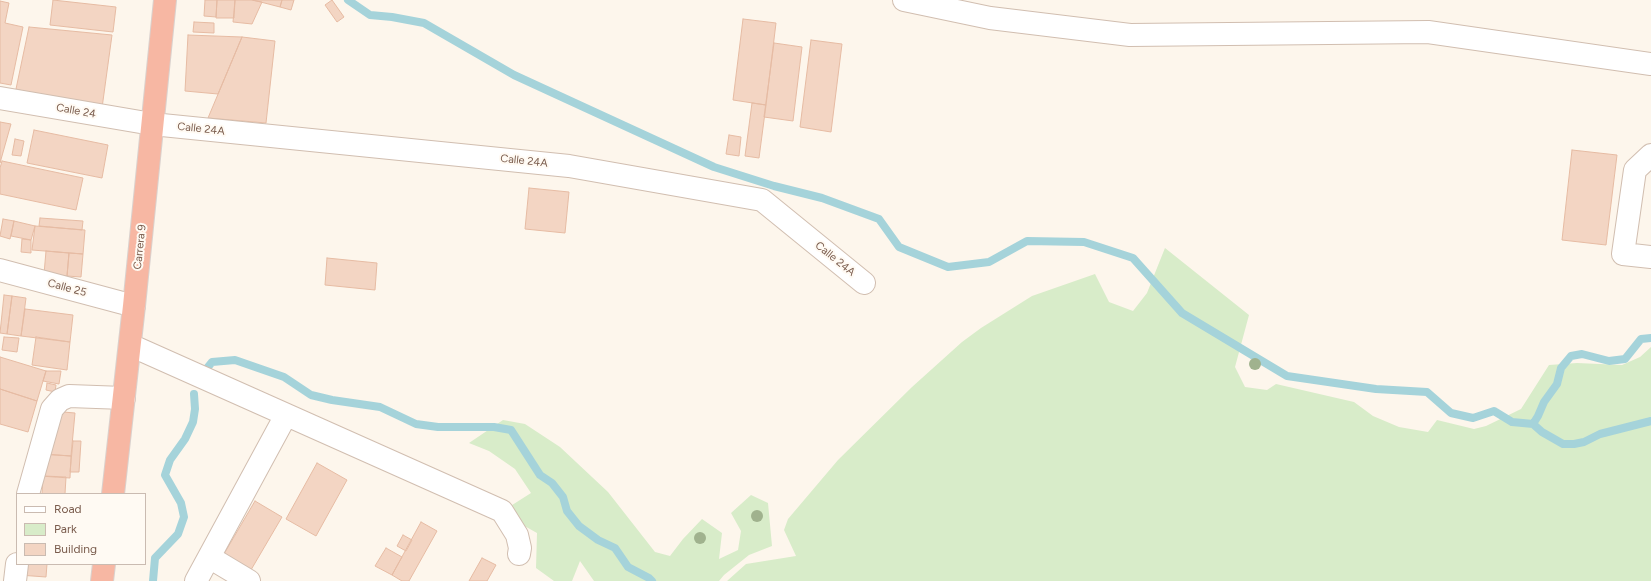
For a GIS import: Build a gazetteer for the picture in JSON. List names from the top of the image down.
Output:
{
  "streets": {
    "highway": ["Carrera 9"],
    "street": ["Calle 24", "Calle 24A", "Calle 25"]
  },
  "crossings": [
    ["Calle 24", "Calle 24A"],
    ["Calle 24", "Carrera 9"],
    ["Calle 24A", "Carrera 9"],
    ["Carrera 9", "Calle 25"]
  ],
  "legend": ["Road", "Park", "Building"]
}
